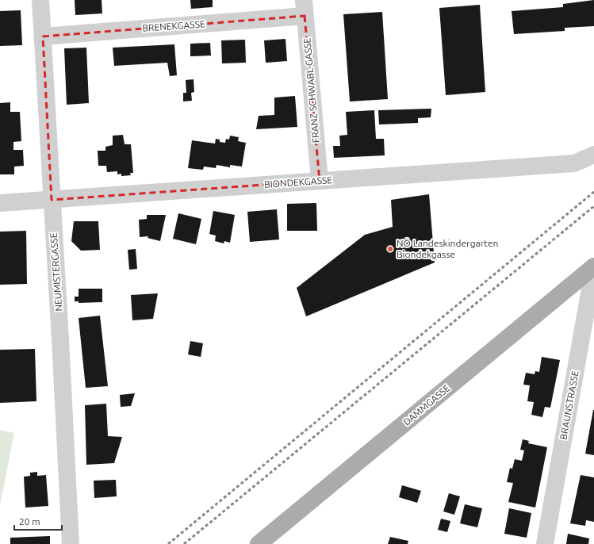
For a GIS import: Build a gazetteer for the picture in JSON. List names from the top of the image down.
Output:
{
  "streets": {
    "main road": ["DAMMGASSE"],
    "street": [
      "BRENEKGASSE",
      "FRANZ SCHWABL-GASSE",
      "BIONDEKGASSE",
      "NEUMISTERGASSE",
      "BRAUNSTRASSE"
    ]
  },
  "crossings": [
    ["BRENEKGASSE", "FRANZ SCHWABL-GASSE"],
    ["BRENEKGASSE", "NEUMISTERGASSE"],
    ["FRANZ SCHWABL-GASSE", "BIONDEKGASSE"],
    ["BIONDEKGASSE", "NEUMISTERGASSE"],
    ["DAMMGASSE", "BRAUNSTRASSE"]
  ],
  "places": ["NÖ Landeskindergarten Biondekgasse"],
  "scale_bar": "20 m"
}
